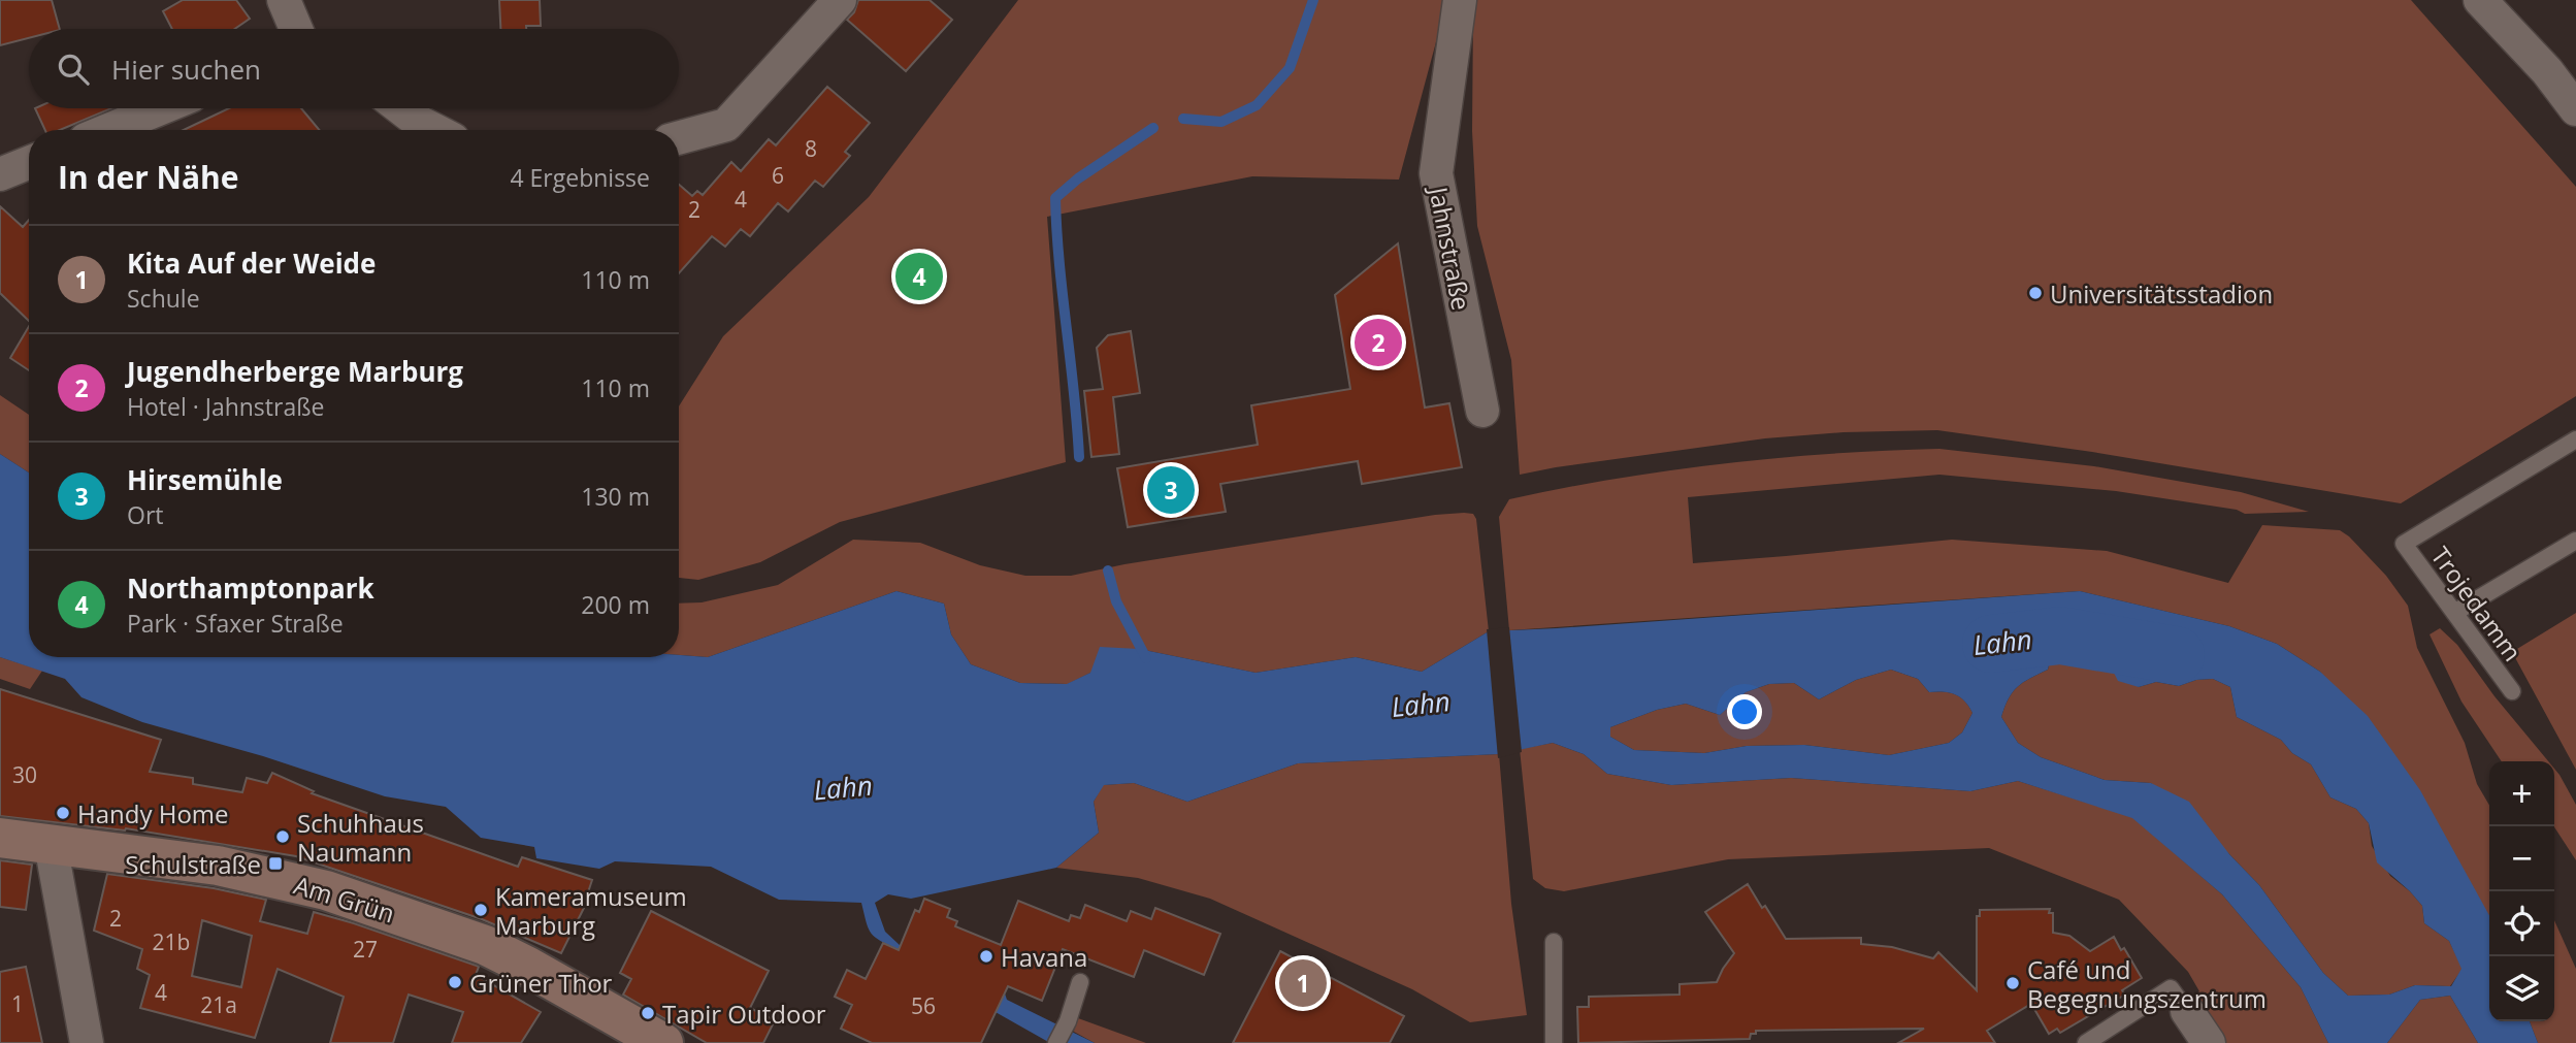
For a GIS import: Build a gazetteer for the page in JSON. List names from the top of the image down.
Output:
{
  "streets": {
    "street": ["Jahnstraße", "Am Grün"],
    "lane": ["Trojedamm"]
  },
  "water": ["Lahn"],
  "places": {
    "other": [
      "Universitätsstadion",
      "Handy Home",
      "Schuhhaus Naumann",
      "Kameramuseum Marburg",
      "Havana",
      "Grüner Thor",
      "Café und Begegnungszentrum",
      "Tapir Outdoor"
    ],
    "transit": ["Schulstraße"]
  },
  "house_numbers": [
    "8",
    "6",
    "4",
    "2",
    "30",
    "2",
    "21b",
    "27",
    "4",
    "1",
    "21a",
    "56"
  ],
  "page": {
    "search": "Hier suchen",
    "heading": ["In der Nähe", "4 Ergebnisse"],
    "list": [
      {
        "mark": "1",
        "name": "Kita Auf der Weide",
        "note": "Schule",
        "value": "110 m"
      },
      {
        "mark": "2",
        "name": "Jugendherberge Marburg",
        "note": "Hotel · Jahnstraße",
        "value": "110 m"
      },
      {
        "mark": "3",
        "name": "Hirsemühle",
        "note": "Ort",
        "value": "130 m"
      },
      {
        "mark": "4",
        "name": "Northamptonpark",
        "note": "Park · Sfaxer Straße",
        "value": "200 m"
      }
    ],
    "pins": [
      "4",
      "2",
      "3",
      "1"
    ],
    "map_buttons": ["+", "−"]
  }
}
